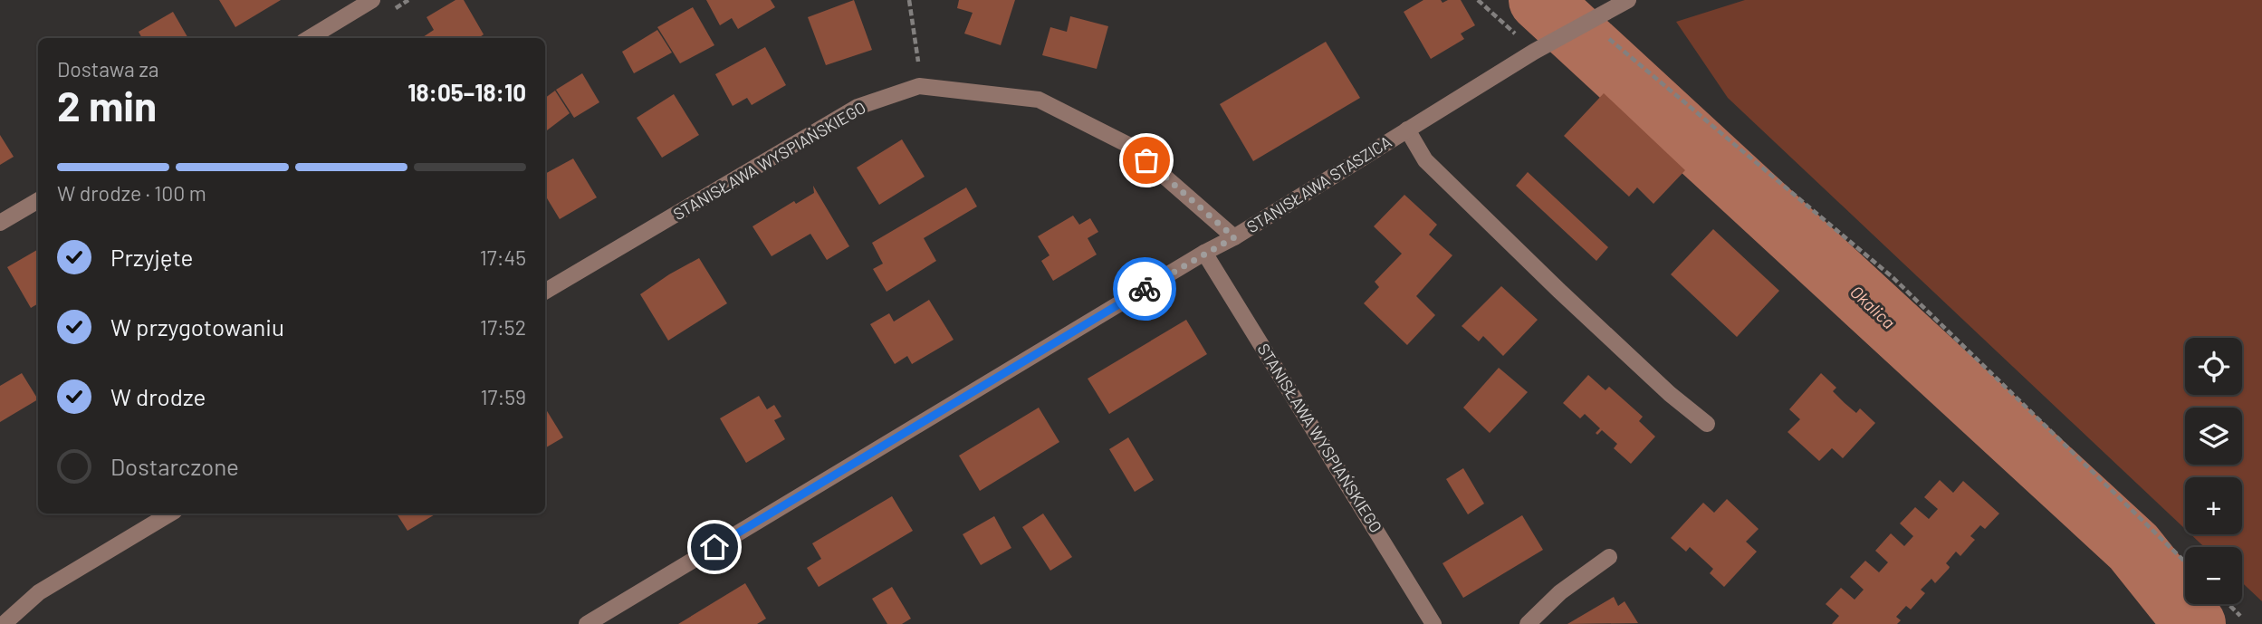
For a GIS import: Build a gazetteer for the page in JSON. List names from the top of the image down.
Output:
{
  "streets": {
    "street": ["STANISŁAWA WYSPIAŃSKIEGO", "STANISŁAWA STASZICA"]
  },
  "crossings": [
    ["STANISŁAWA WYSPIAŃSKIEGO", "STANISŁAWA STASZICA"]
  ],
  "water": ["Okalica"],
  "page": {
    "heading": ["2 min", "Dostawa za", "18:05–18:10"],
    "bar": "W drodze · 100 m",
    "list": [
      ["Przyjęte", "17:45"],
      ["W przygotowaniu", "17:52"],
      ["W drodze", "17:59"],
      "Dostarczone"
    ],
    "map_buttons": ["+", "−"]
  }
}
